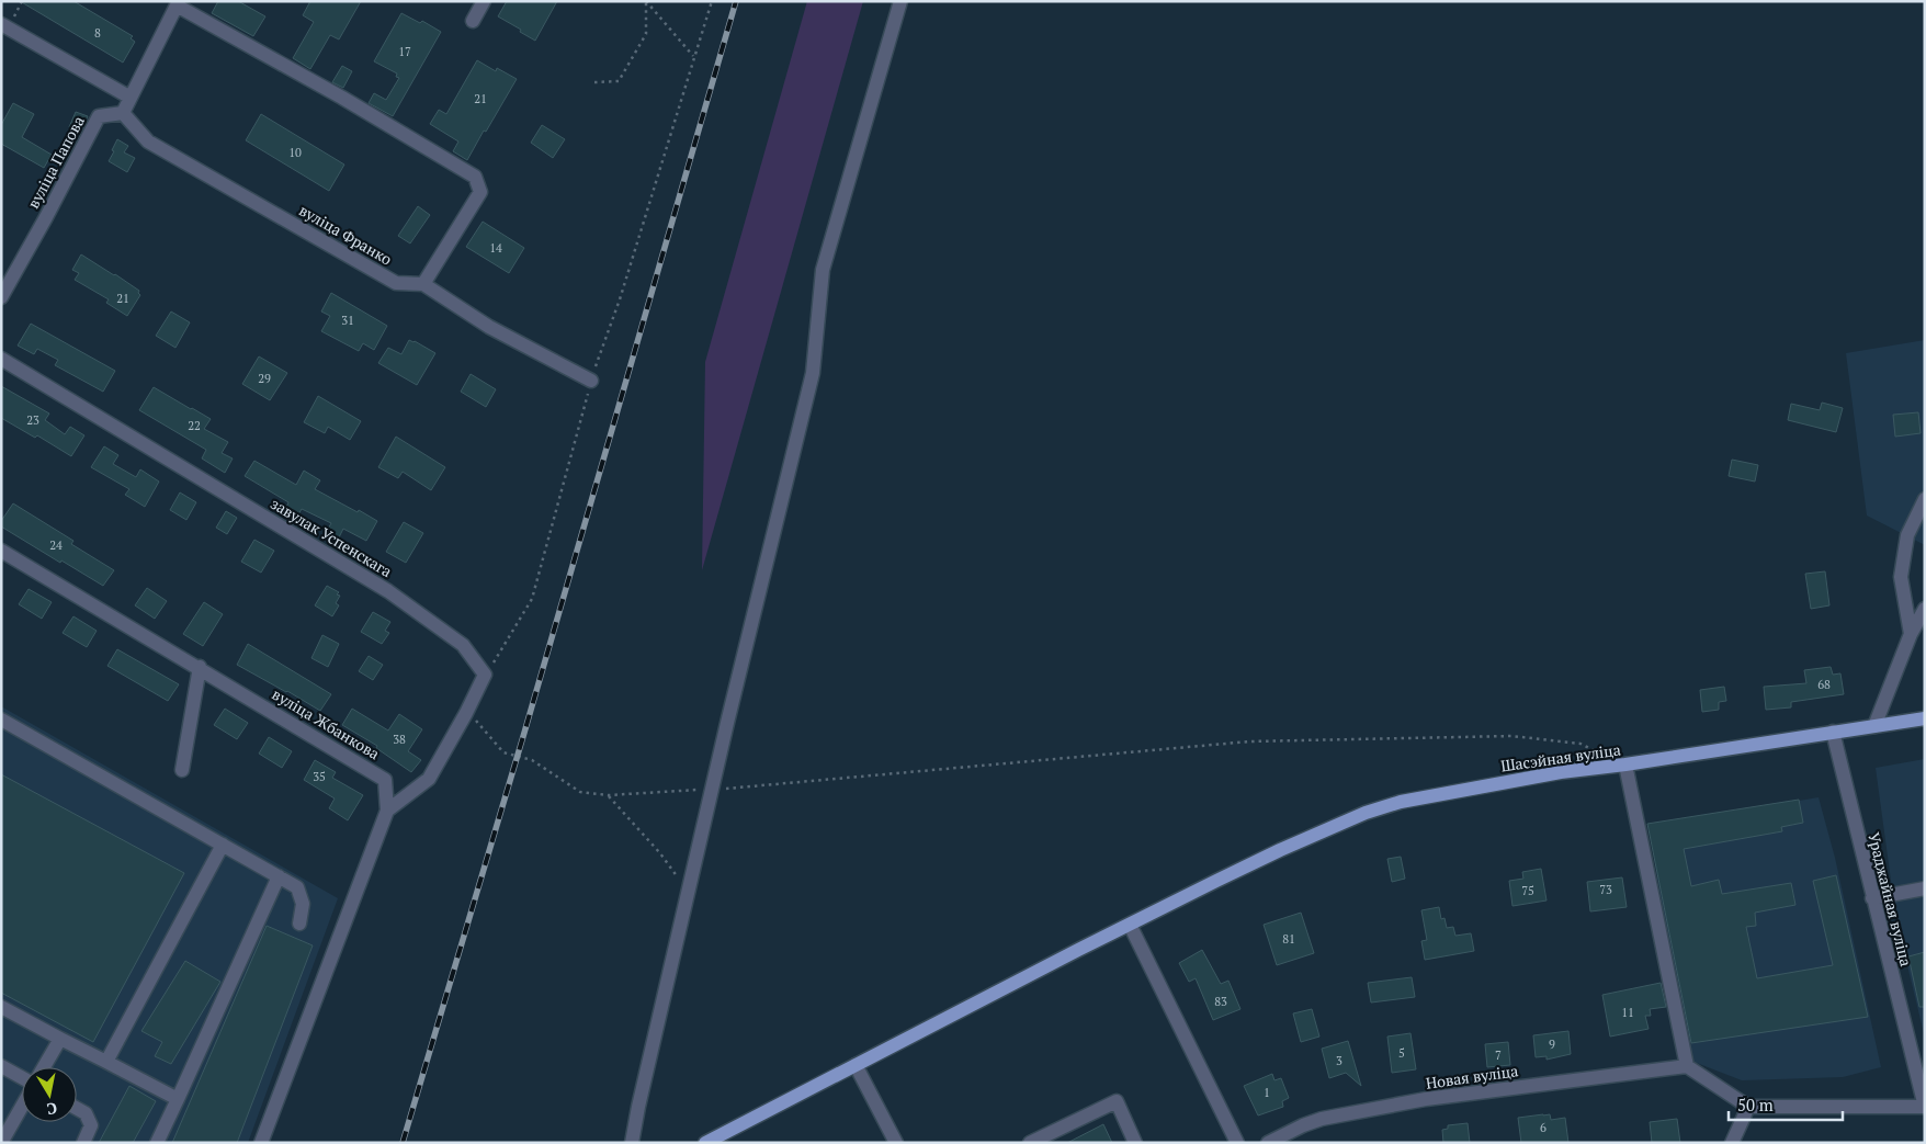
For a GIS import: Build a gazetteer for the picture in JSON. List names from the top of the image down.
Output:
{
  "streets": {
    "main road": ["Шасэйная вуліца"],
    "street": [
      "вуліца Папова",
      "вуліца Франко",
      "завулак Успенскага",
      "вуліца Жбанкова",
      "Ураджайная вуліца",
      "Новая вуліца"
    ]
  },
  "crossings": [
    ["вуліца Папова", "вуліца Франко"],
    ["Шасэйная вуліца", "Ураджайная вуліца"]
  ],
  "house_numbers": [
    "8",
    "17",
    "21",
    "10",
    "14",
    "21",
    "31",
    "29",
    "23",
    "22",
    "24",
    "68",
    "38",
    "35",
    "73",
    "75",
    "81",
    "83",
    "11",
    "9",
    "5",
    "7",
    "3",
    "1",
    "6"
  ],
  "scale_bar": "50 m",
  "north": "bottom"
}
